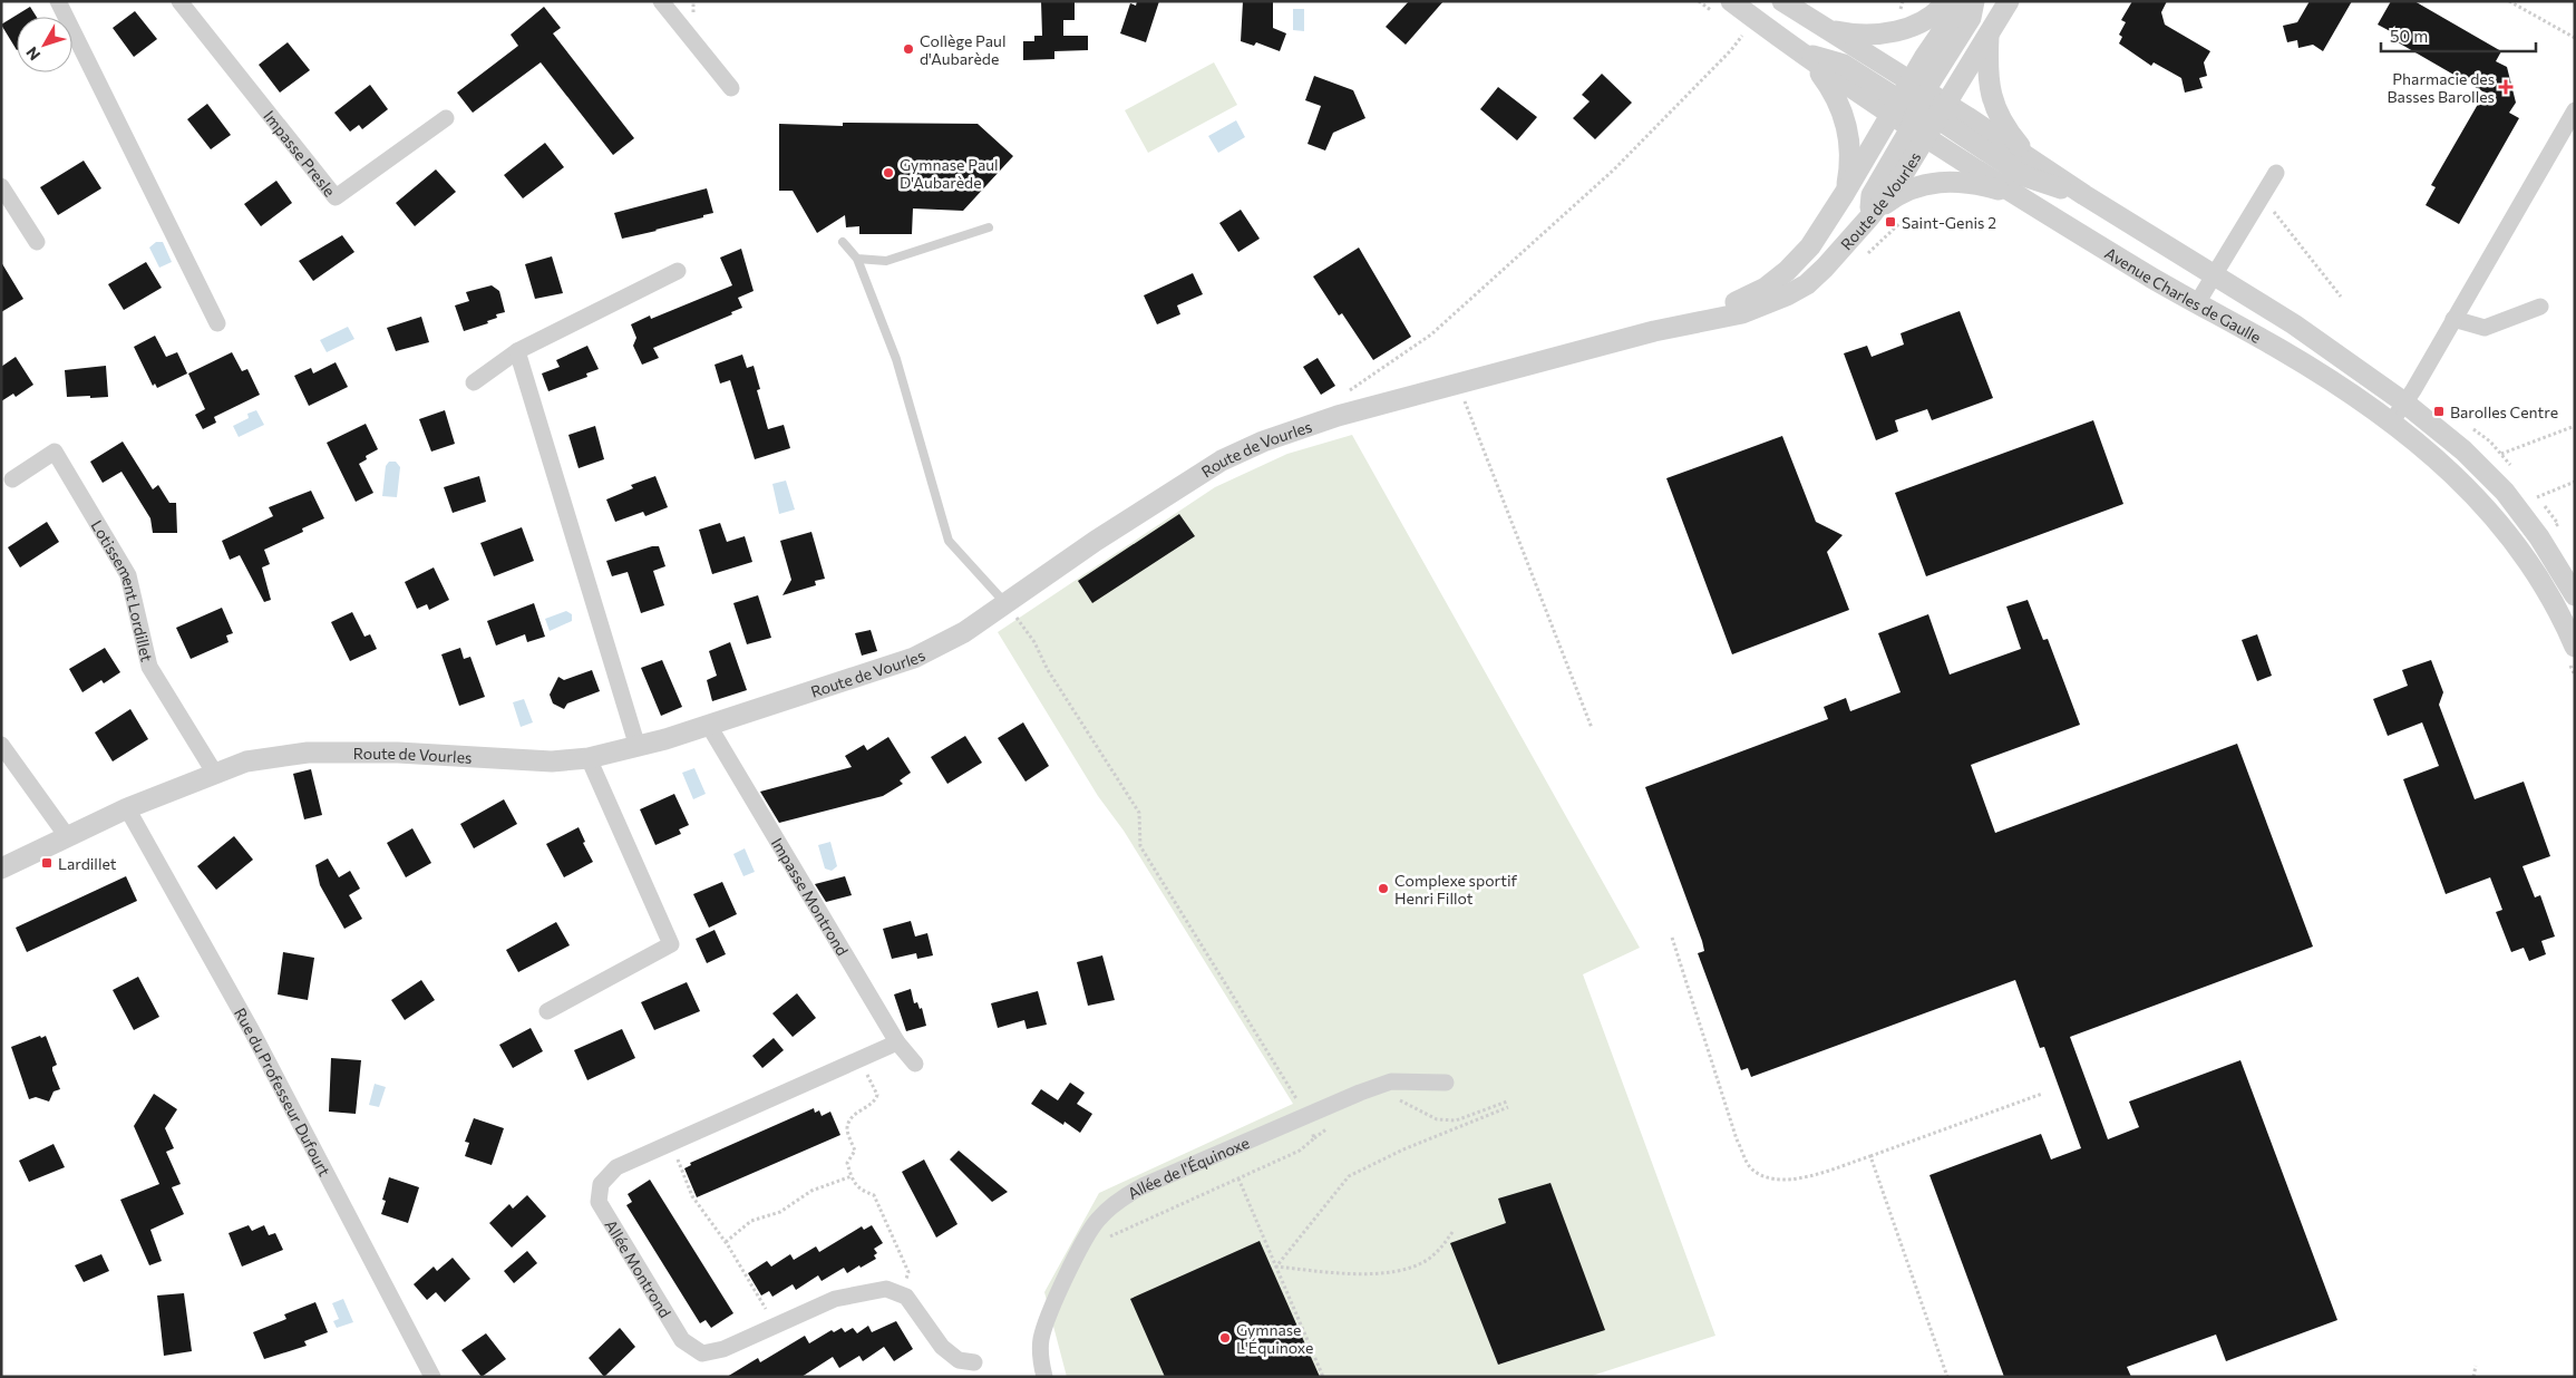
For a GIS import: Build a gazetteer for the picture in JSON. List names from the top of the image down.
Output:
{
  "streets": {
    "street": [
      "Impasse Presle",
      "Route de Vourles",
      "Avenue Charles de Gaulle",
      "Lotissement Lordillet",
      "Impasse Montrond",
      "Rue du Professeur Dufourt",
      "Allée de l'Équinoxe",
      "Allée Montrond"
    ]
  },
  "crossings": [
    ["Route de Vourles", "Avenue Charles de Gaulle"],
    ["Route de Vourles", "Lotissement Lordillet"],
    ["Route de Vourles", "Impasse Montrond"],
    ["Route de Vourles", "Rue du Professeur Dufourt"],
    ["Impasse Montrond", "Allée Montrond"]
  ],
  "places": {
    "other": [
      "Collège Paul d'Aubarède",
      "Gymnase Paul D'Aubarède",
      "Complexe sportif Henri Fillot",
      "Gymnase L'Équinoxe"
    ],
    "health": ["Pharmacie des Basses Barolles"],
    "transit": ["Saint-Genis 2", "Barolles Centre", "Lardillet"]
  },
  "scale_bar": "50 m",
  "north": "bottom left"
}
